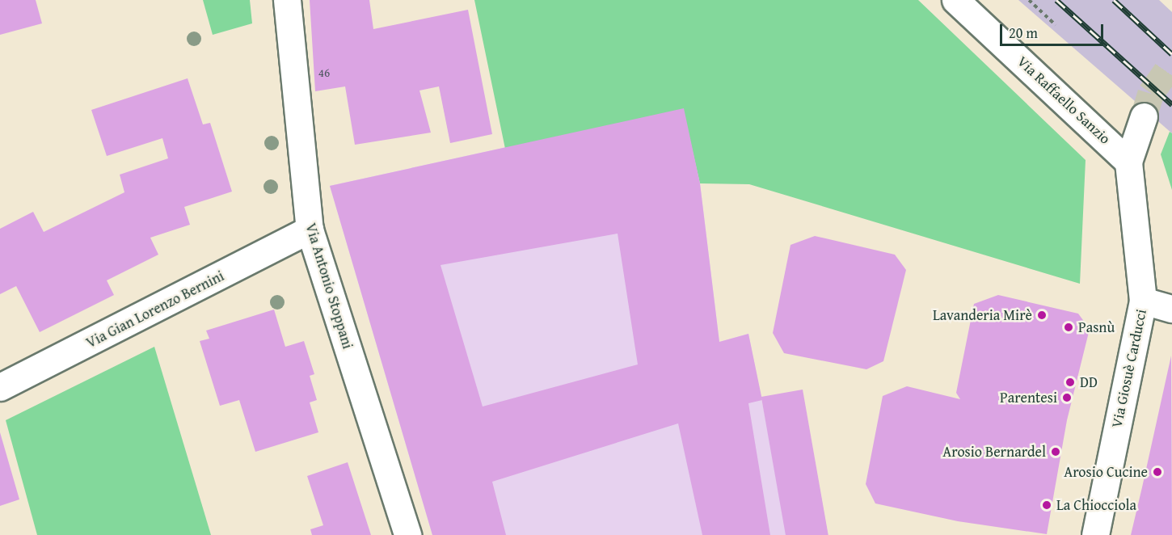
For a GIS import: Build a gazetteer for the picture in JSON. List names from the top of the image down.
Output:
{
  "streets": {
    "street": [
      "Via Raffaello Sanzio",
      "Via Antonio Stoppani",
      "Via Gian Lorenzo Bernini",
      "Via Giosuè Carducci"
    ]
  },
  "crossings": [
    ["Via Raffaello Sanzio", "Via Giosuè Carducci"],
    ["Via Antonio Stoppani", "Via Gian Lorenzo Bernini"]
  ],
  "places": [
    "Lavanderia Mirè",
    "Pasnù",
    "DD",
    "Parentesi",
    "Arosio Bernardel",
    "Arosio Cucine",
    "La Chiocciola"
  ],
  "house_numbers": ["46"],
  "scale_bar": "20 m"
}
